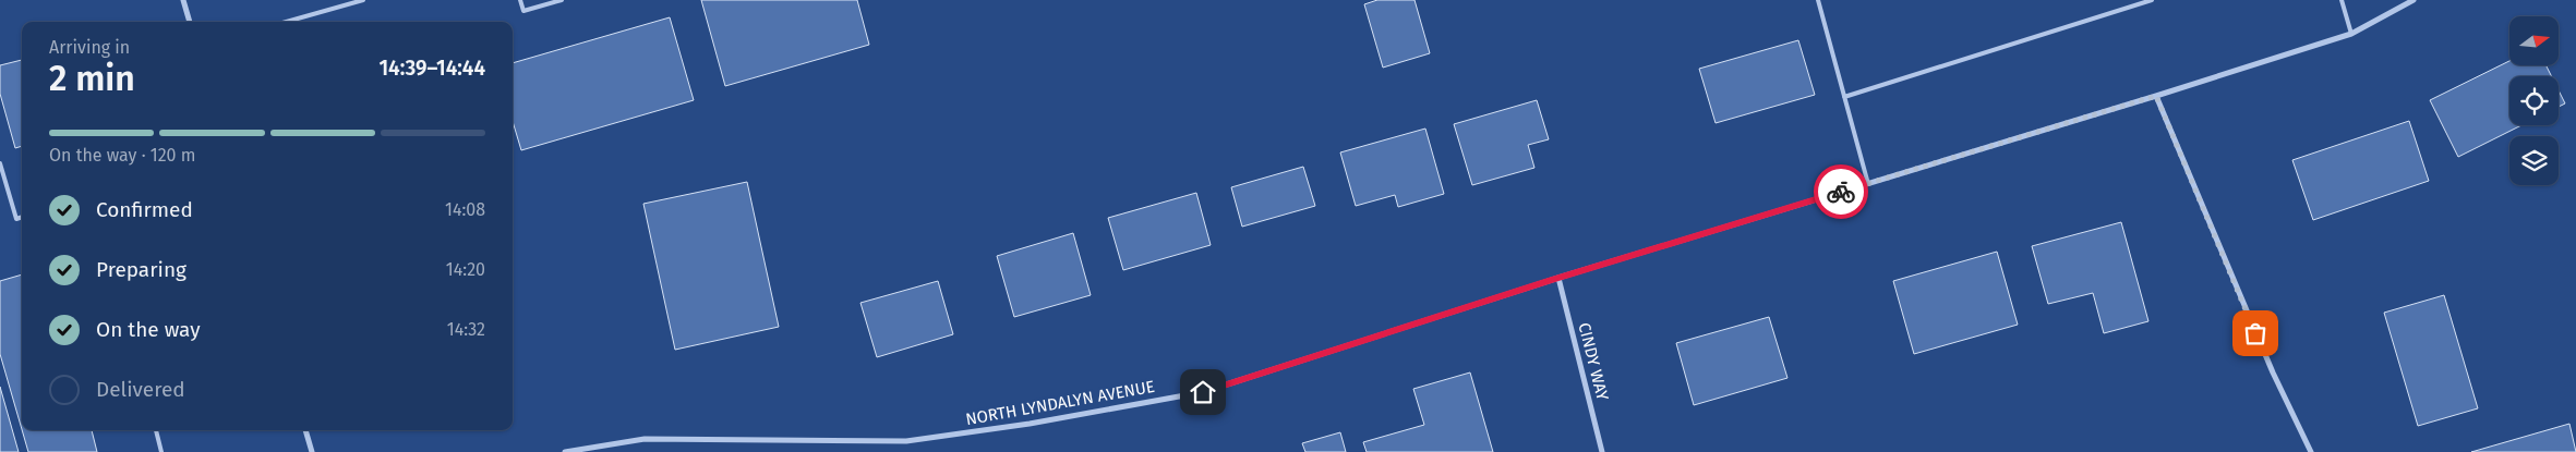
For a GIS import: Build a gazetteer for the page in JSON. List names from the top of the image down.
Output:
{
  "streets": {
    "street": ["CINDY WAY", "NORTH LYNDALYN AVENUE"]
  },
  "crossings": [
    ["CINDY WAY", "NORTH LYNDALYN AVENUE"]
  ],
  "north": "right",
  "page": {
    "heading": ["2 min", "Arriving in", "14:39–14:44"],
    "bar": "On the way · 120 m",
    "list": [
      ["Confirmed", "14:08"],
      ["Preparing", "14:20"],
      ["On the way", "14:32"],
      "Delivered"
    ]
  }
}
